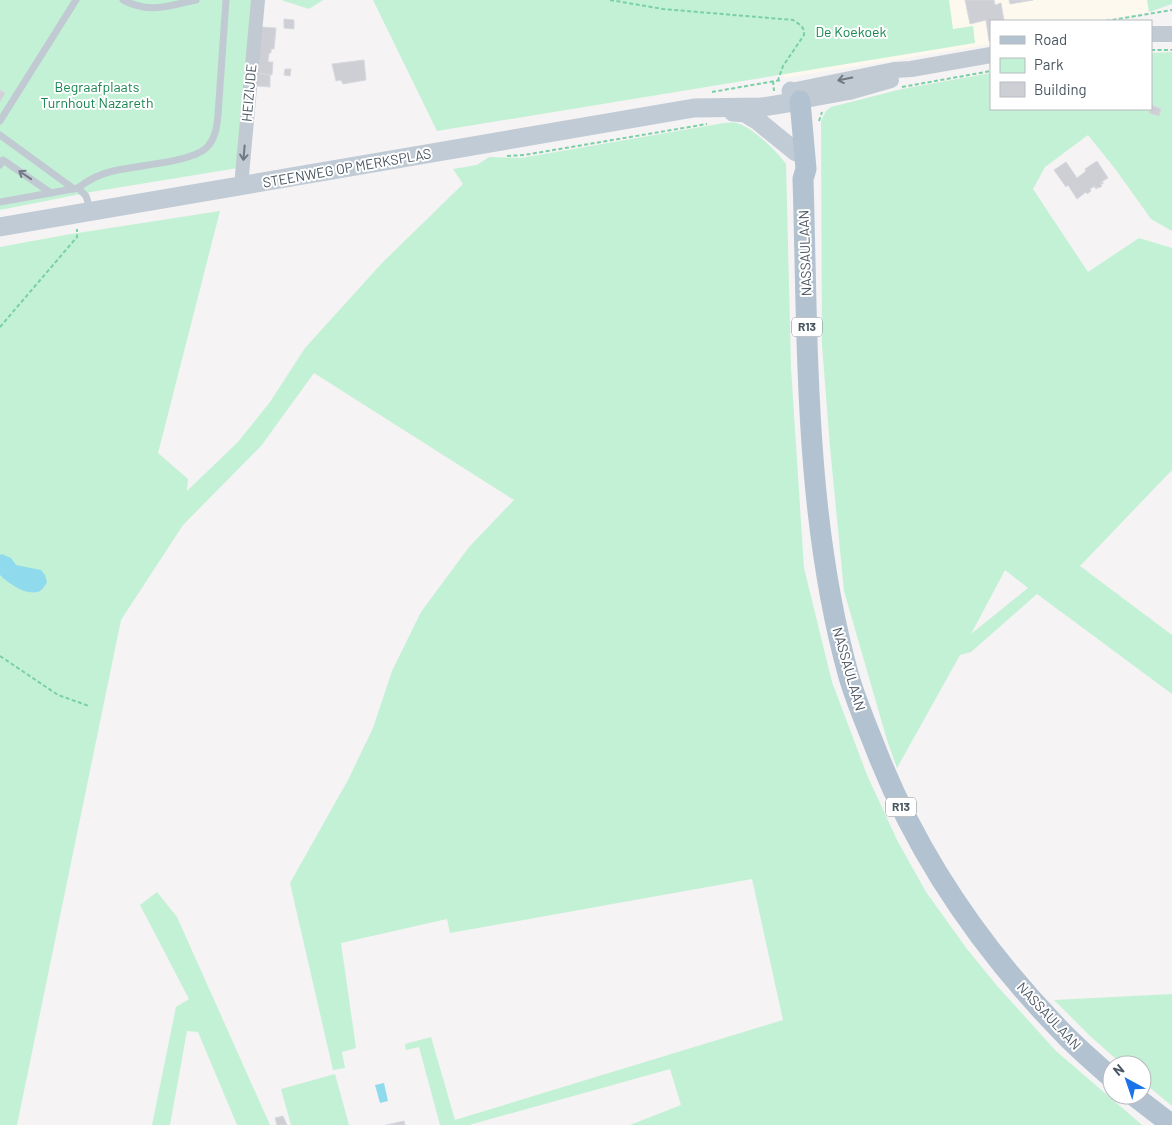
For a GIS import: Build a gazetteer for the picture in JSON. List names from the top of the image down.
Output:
{
  "streets": {
    "main road": ["STEENWEG OP MERKSPLAS", "NASSAULAAN", "R13"],
    "street": ["HEIZIJDE"]
  },
  "crossings": [
    ["HEIZIJDE", "STEENWEG OP MERKSPLAS"]
  ],
  "one_way": ["HEIZIJDE"],
  "parks": ["De Koekoek", "Begraafplaats Turnhout Nazareth"],
  "legend": ["Road", "Park", "Building"],
  "north": "top left"
}
